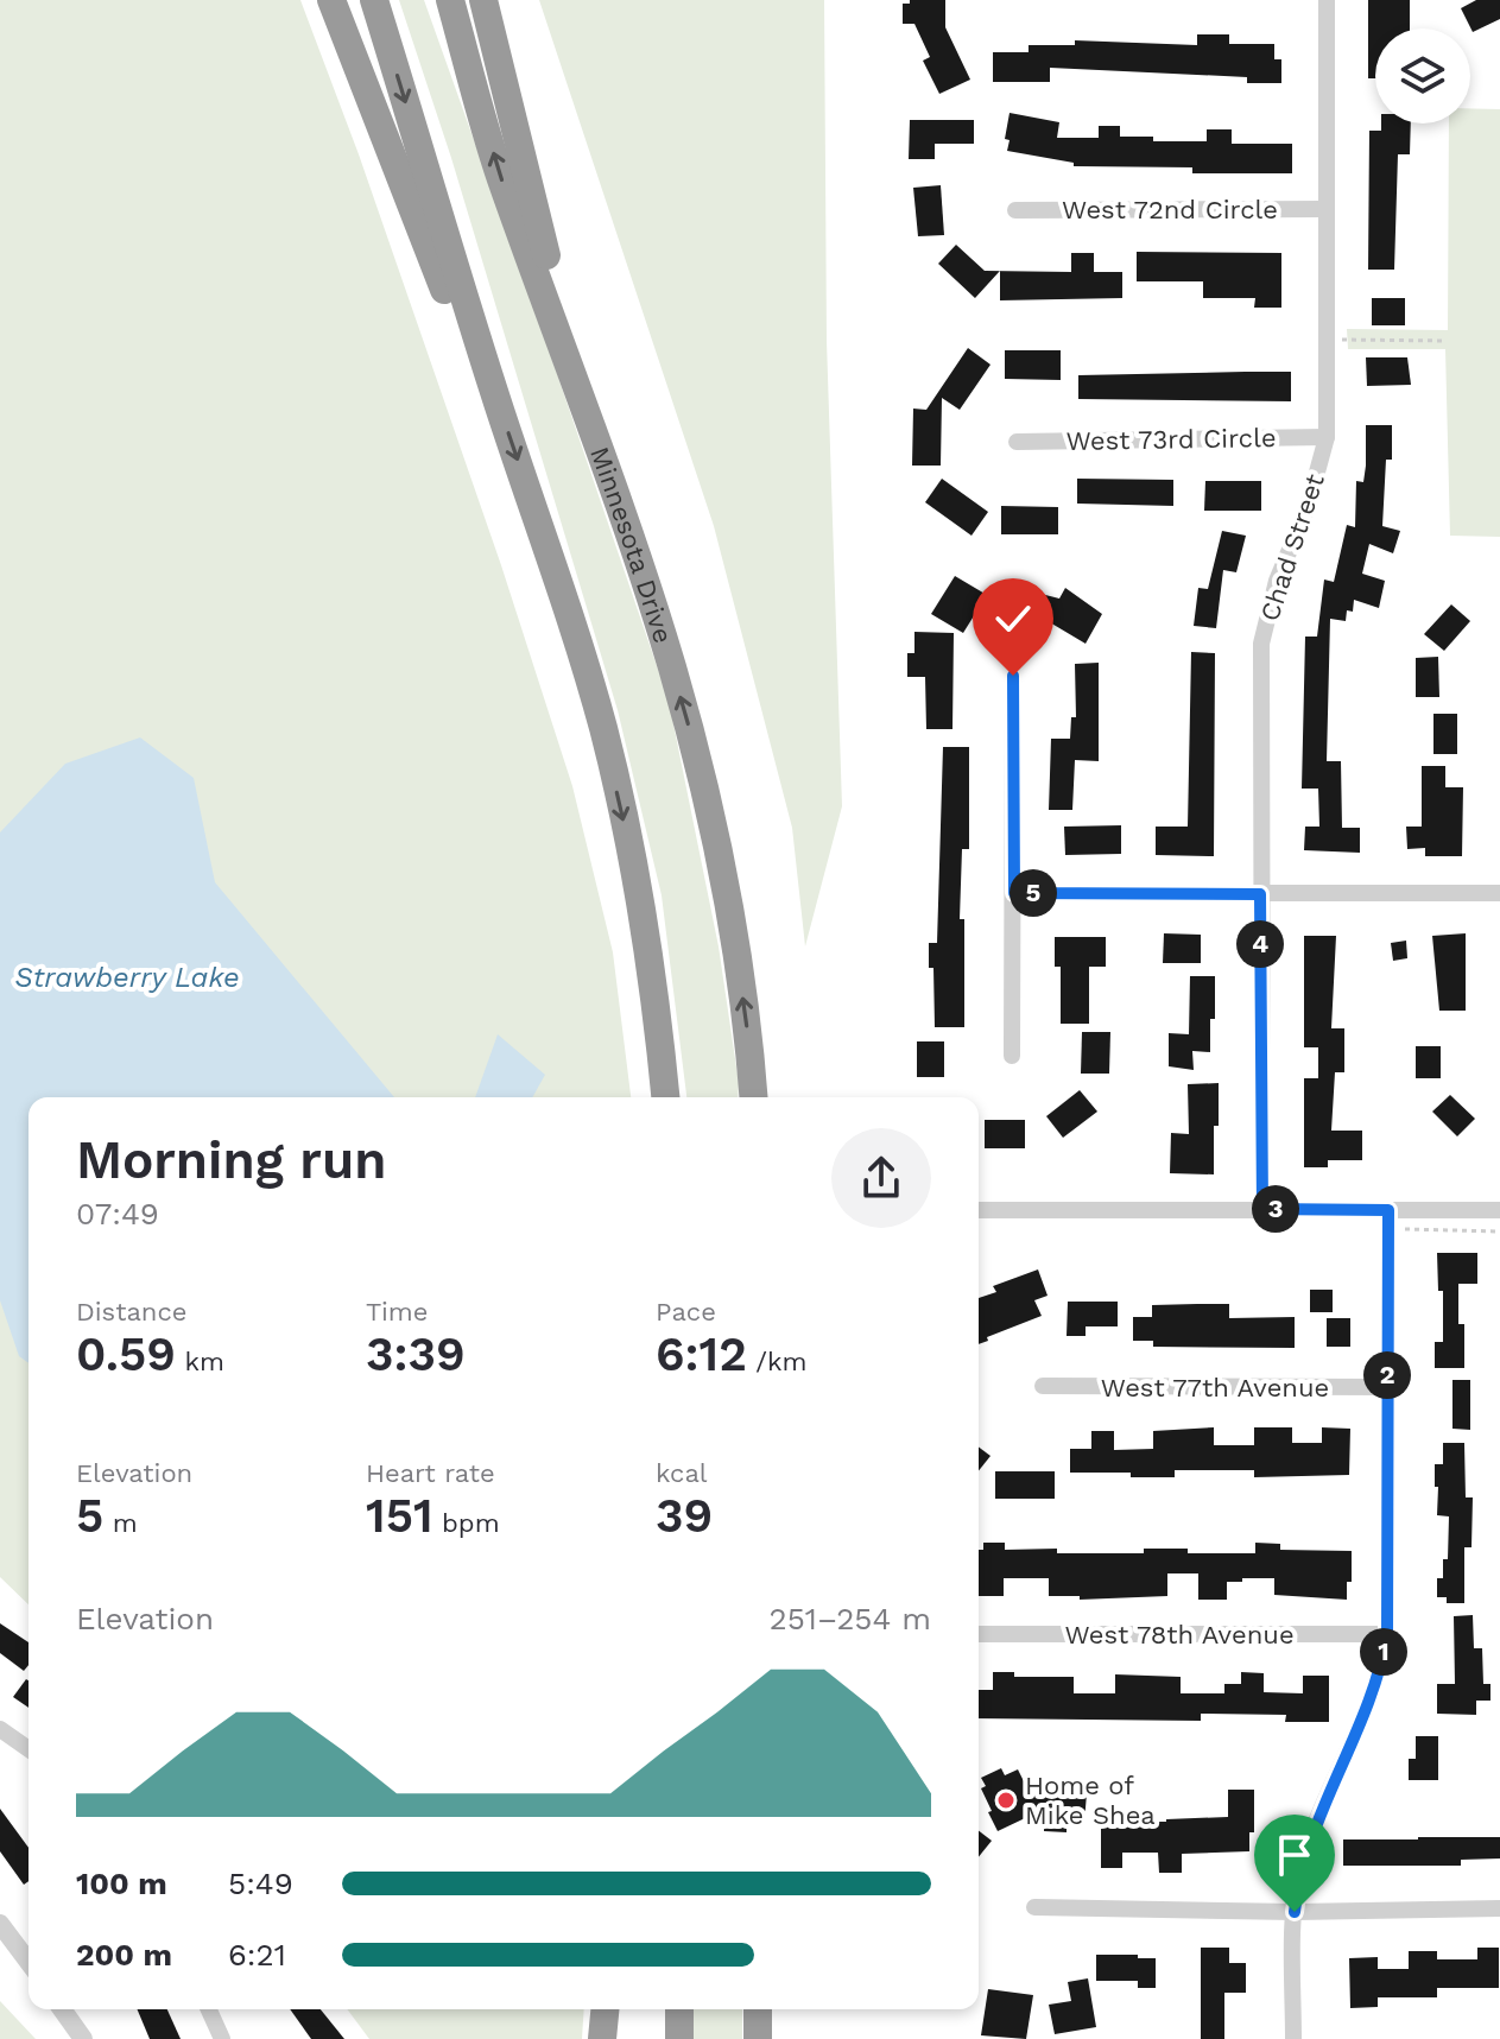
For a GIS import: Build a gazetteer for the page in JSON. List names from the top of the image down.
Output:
{
  "streets": {
    "highway": ["Minnesota Drive"],
    "street": [
      "West 72nd Circle",
      "West 73rd Circle",
      "Chad Street",
      "West 77th Avenue",
      "West 78th Avenue"
    ]
  },
  "crossings": [
    ["West 72nd Circle", "Chad Street"],
    ["West 73rd Circle", "Chad Street"]
  ],
  "water": ["Strawberry Lake"],
  "places": ["Home of Mike Shea"],
  "page": {
    "pins": [
      "5",
      "4",
      "3",
      "2",
      "1"
    ],
    "heading": ["Morning run", "07:49"],
    "stats": [
      ["Distance", "0.59 km"],
      ["Time", "3:39"],
      ["Pace", "6:12 /km"],
      ["Elevation", "5 m"],
      ["Heart rate", "151 bpm"],
      ["kcal", "39"]
    ],
    "chart": ["Elevation", "251–254 m"],
    "list": [
      {
        "name": "100 m",
        "note": "5:49"
      },
      {
        "name": "200 m",
        "note": "6:21"
      }
    ]
  }
}
